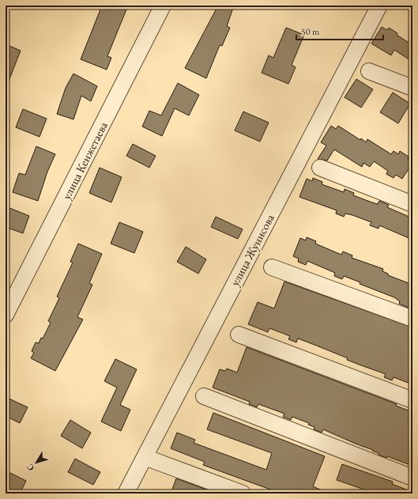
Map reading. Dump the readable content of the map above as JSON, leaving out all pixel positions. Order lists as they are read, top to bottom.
{
  "streets": {
    "street": ["улица Кенжетаева", "улица Жунисова"]
  },
  "scale_bar": "50 m",
  "north": "bottom left"
}
